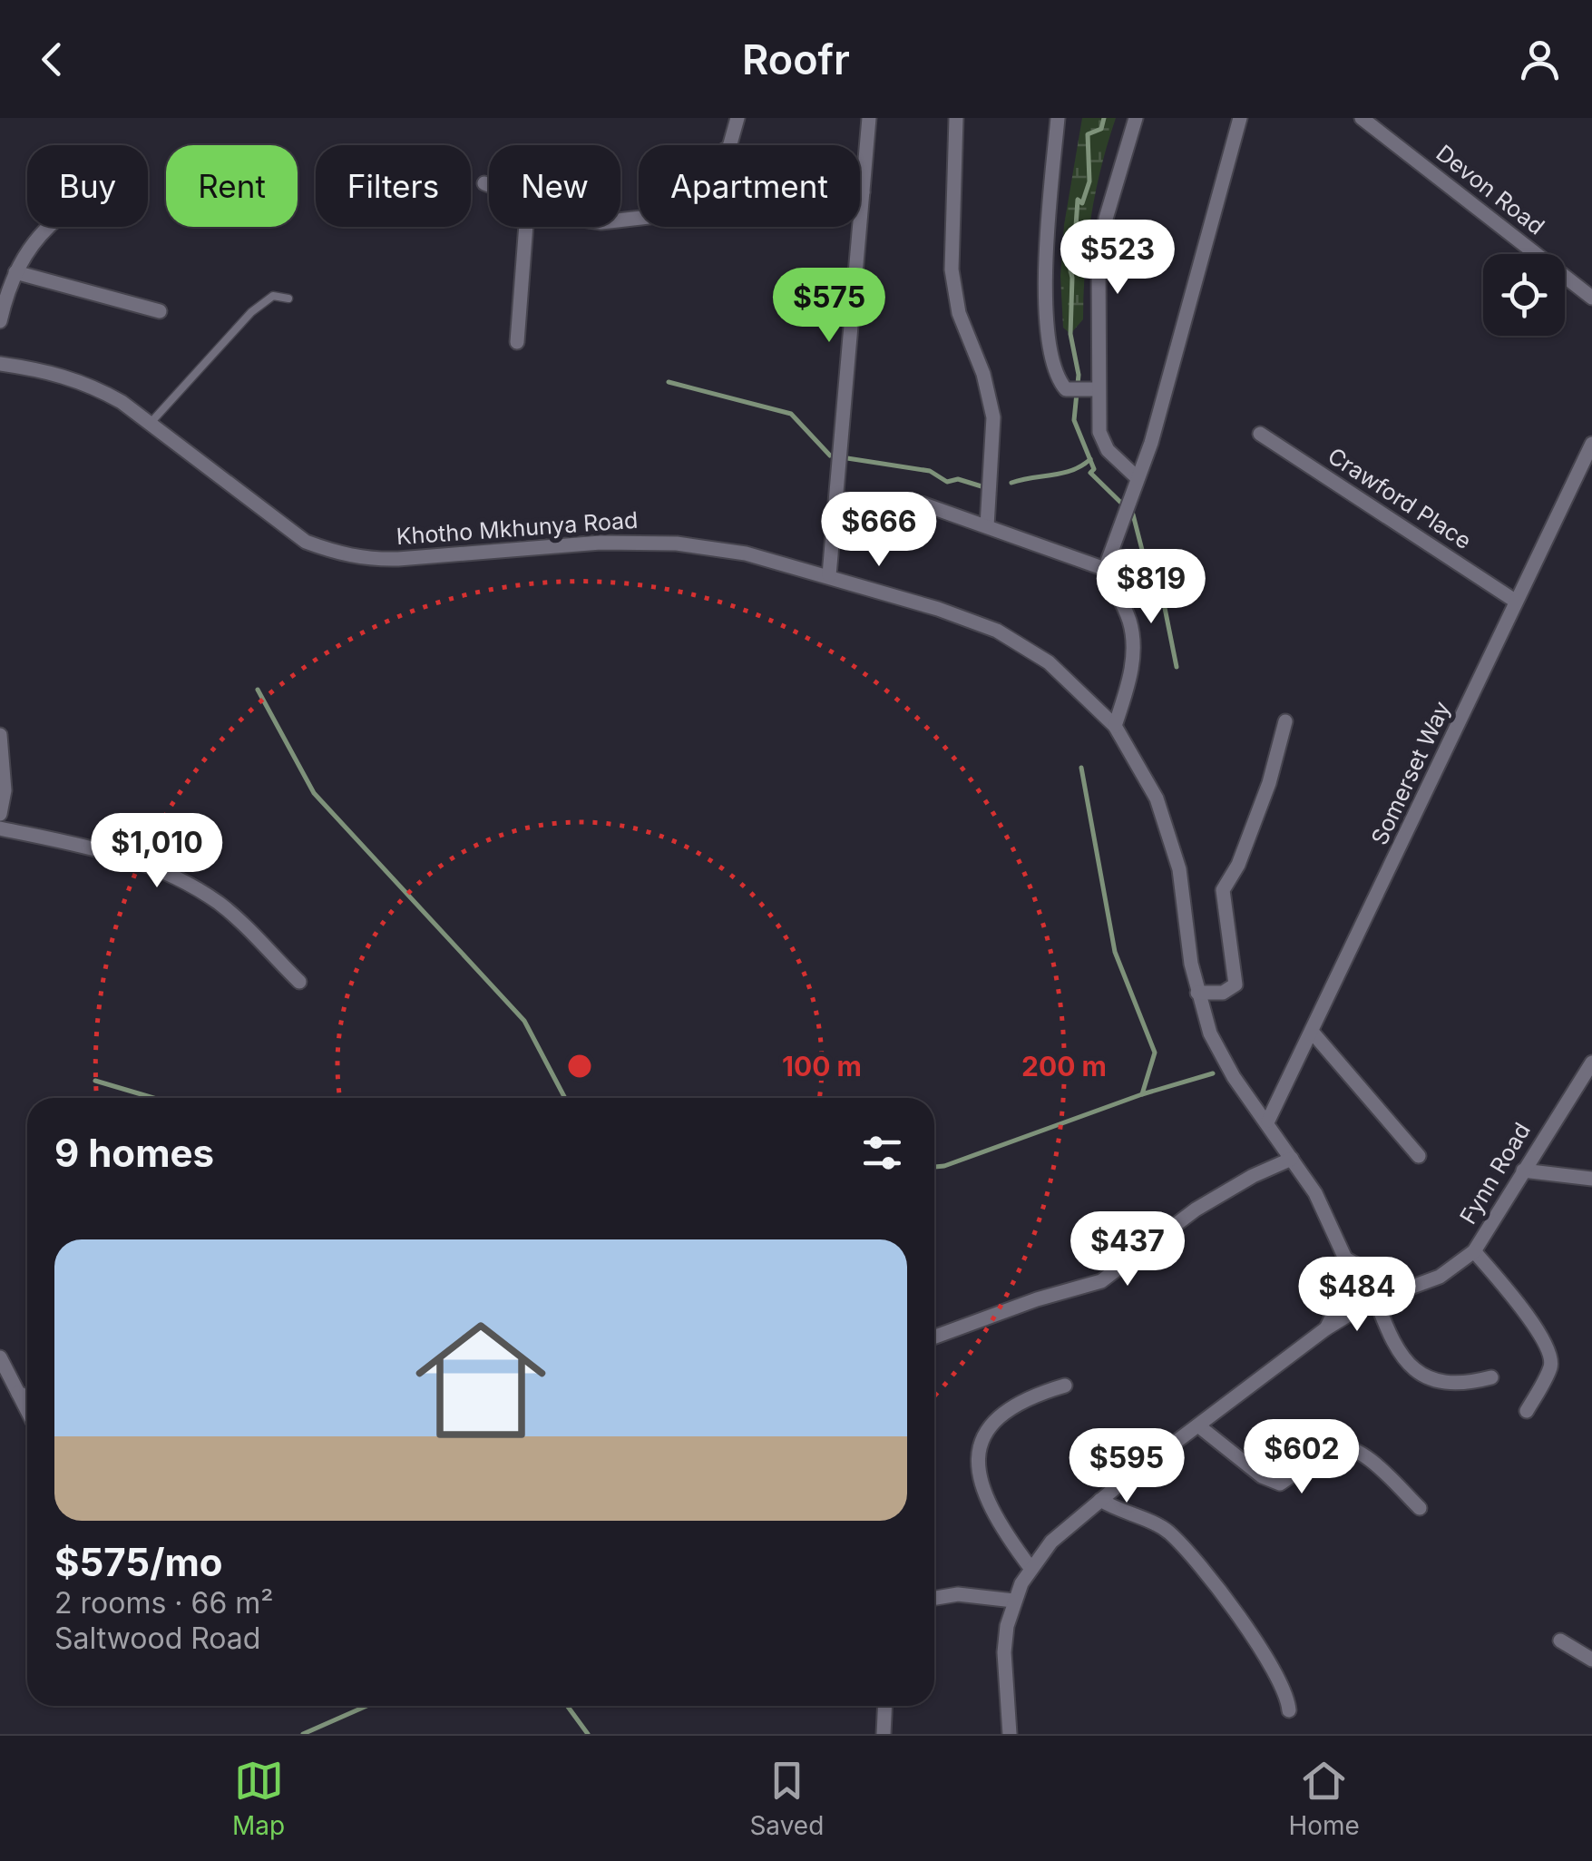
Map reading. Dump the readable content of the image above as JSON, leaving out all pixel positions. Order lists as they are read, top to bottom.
{
  "streets": {
    "street": [
      "Devon Road",
      "Crawford Place",
      "Khotho Mkhunya Road",
      "Somerset Way",
      "Fynn Road"
    ]
  },
  "crossings": [
    ["Crawford Place", "Somerset Way"],
    ["Khotho Mkhunya Road", "Somerset Way"],
    ["Khotho Mkhunya Road", "Fynn Road"]
  ],
  "page": {
    "header": "Roofr",
    "chip": [
      "Buy",
      "Rent",
      "Filters",
      "New",
      "Apartment"
    ],
    "price": [
      "$523",
      "$575",
      "$666",
      "$819",
      "$1,010",
      "$437",
      "$484",
      "$602",
      "$595"
    ],
    "heading": "9 homes",
    "list": [
      {
        "name": "$575/mo",
        "note": "2 rooms · 66 m² · Saltwood Road"
      }
    ],
    "tabs": ["Map", "Saved", "Home"]
  },
  "rings": ["100 m", "200 m"]
}
